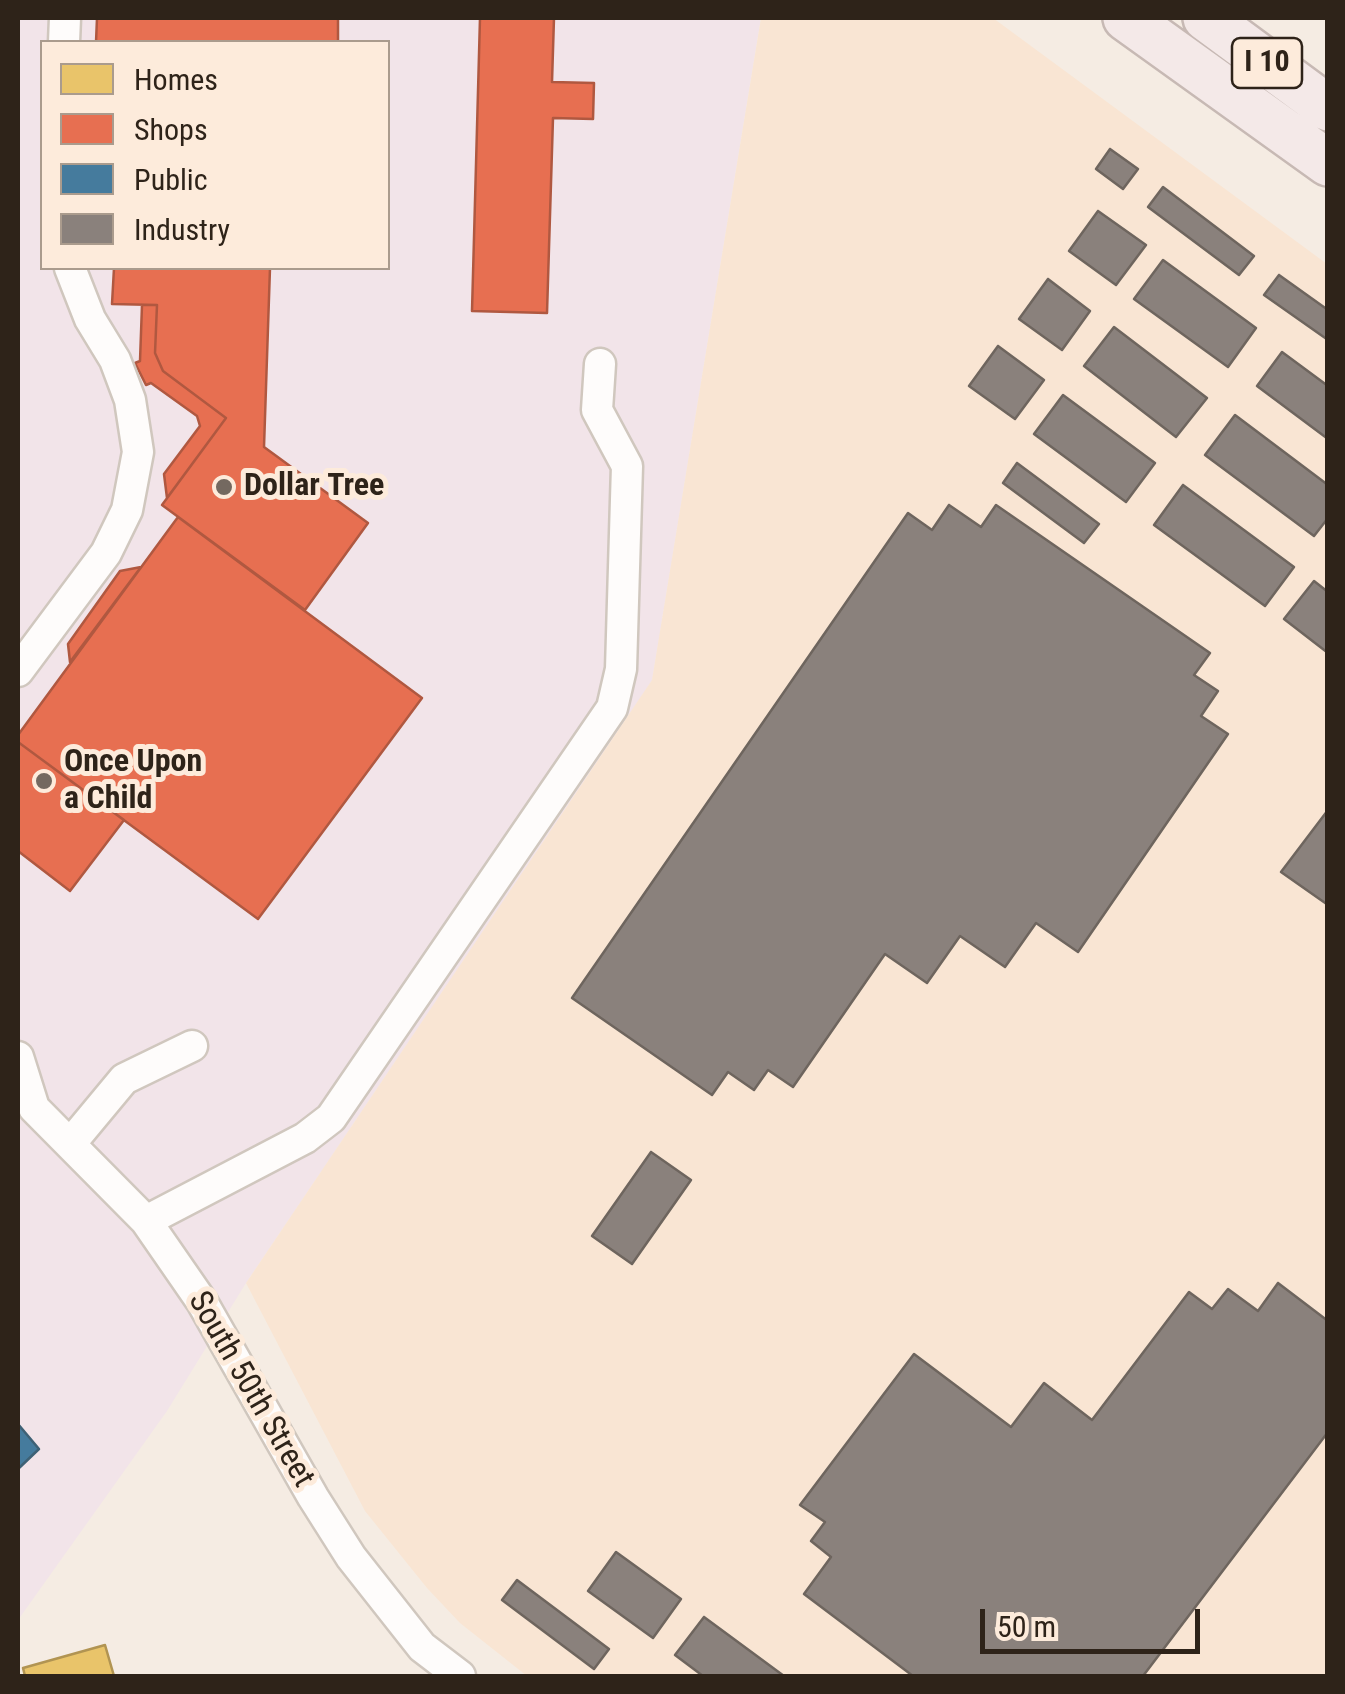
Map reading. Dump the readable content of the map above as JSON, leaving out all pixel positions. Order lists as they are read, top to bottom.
{
  "streets": {
    "highway": ["I 10"],
    "street": ["South 50th Street"]
  },
  "places": ["Dollar Tree", "Once Upon a Child"],
  "legend": [
    "Homes",
    "Shops",
    "Public",
    "Industry"
  ],
  "scale_bar": "50 m"
}
